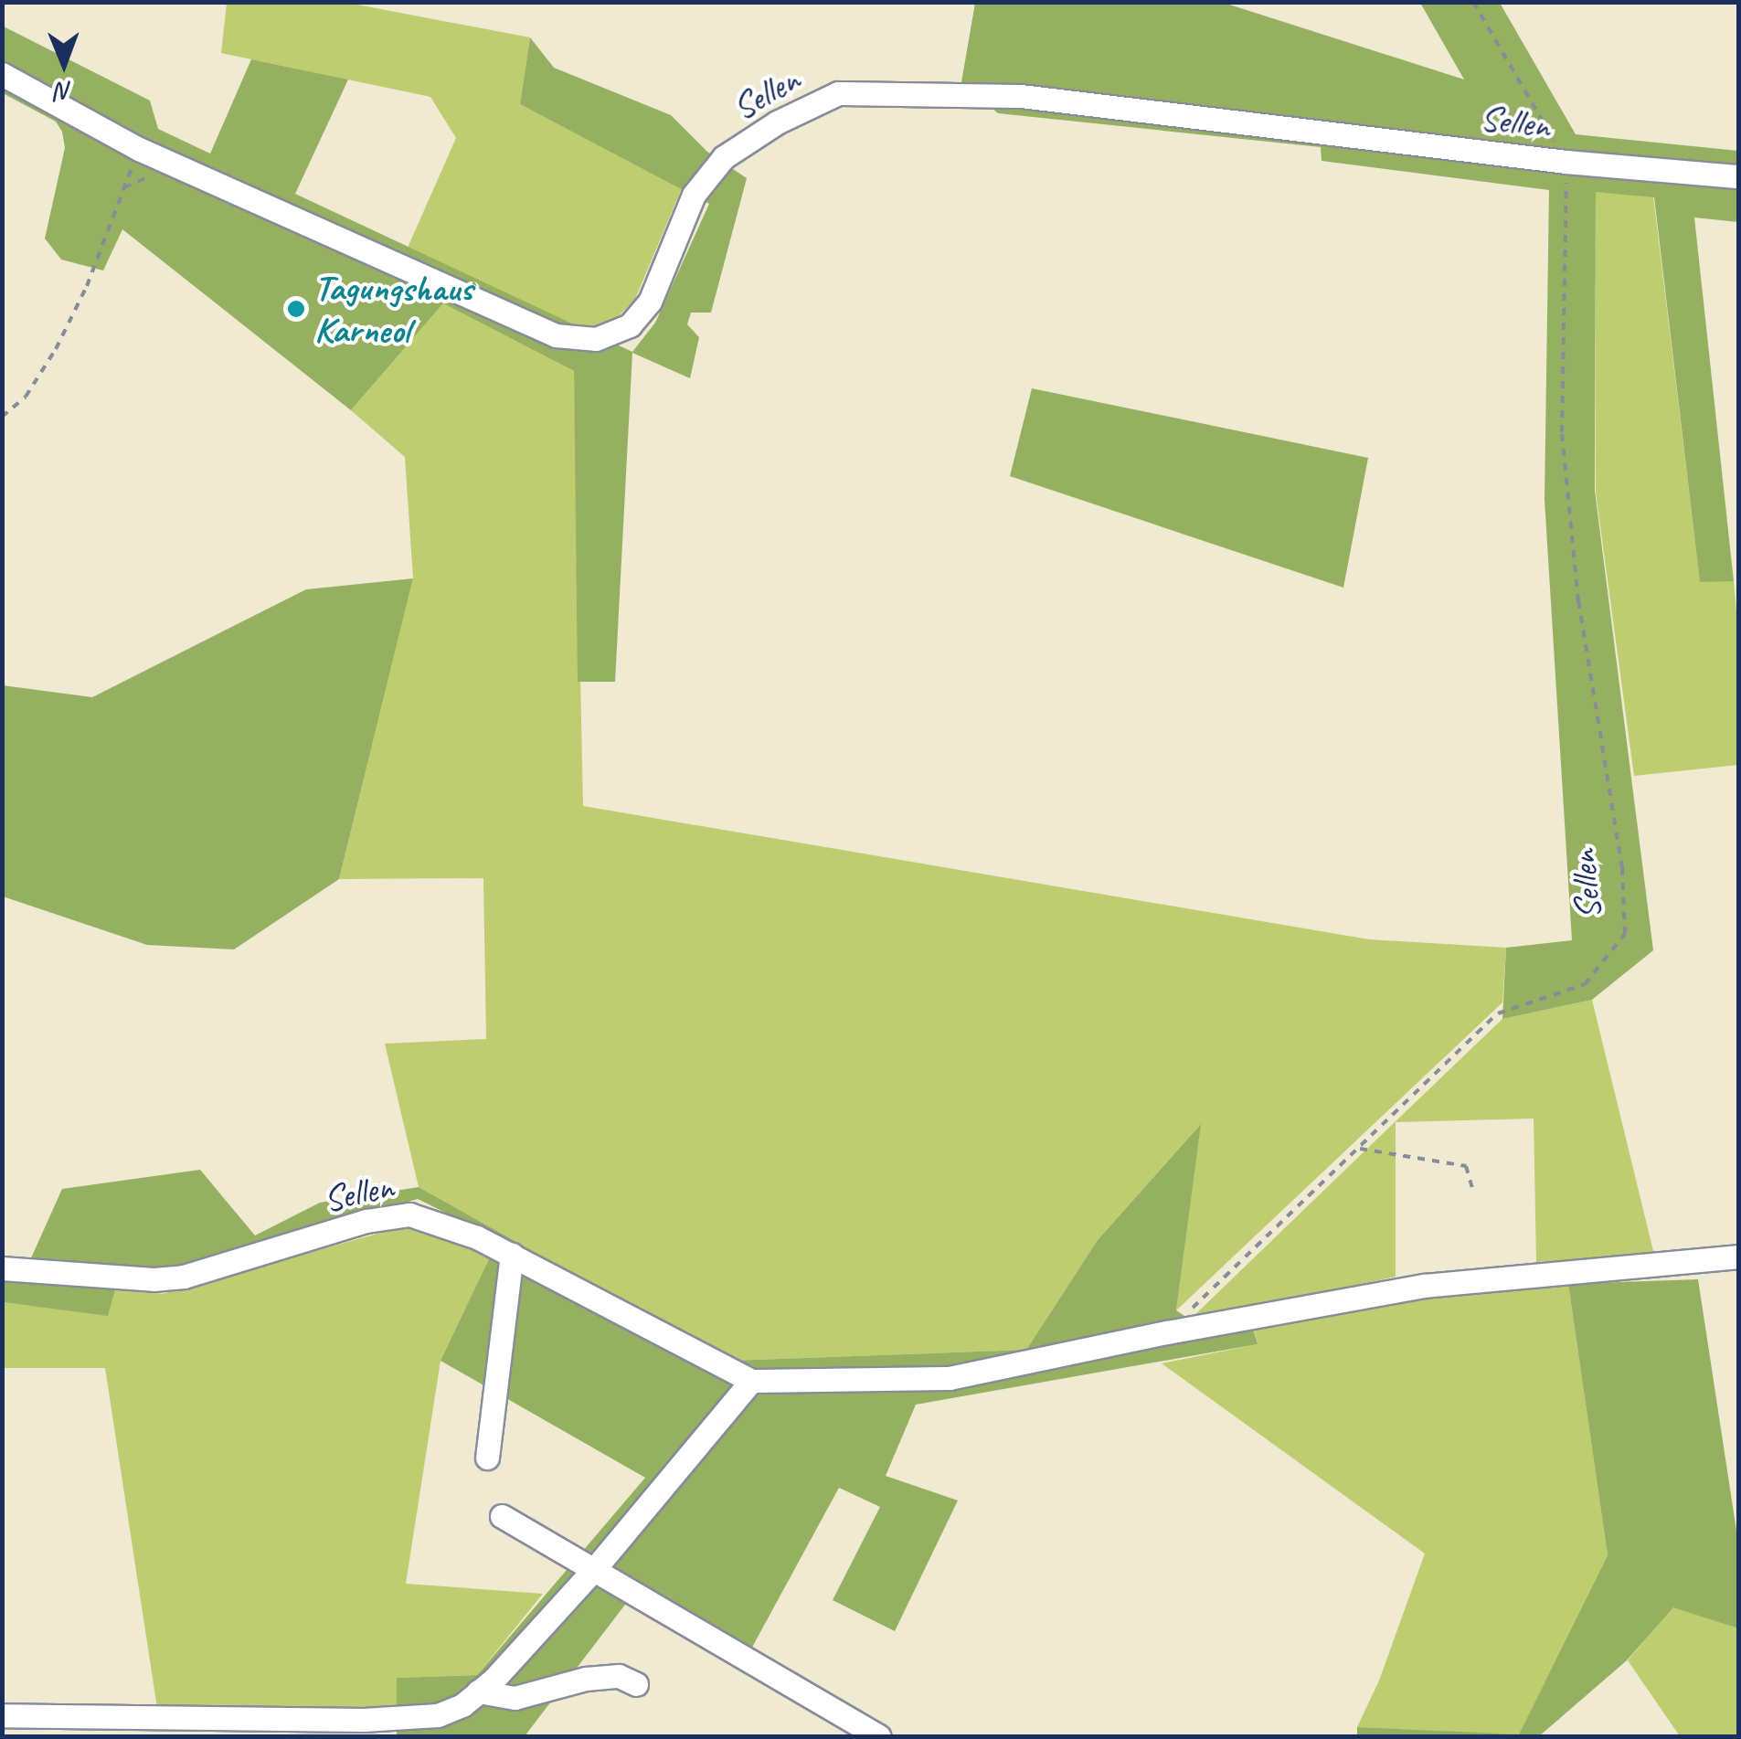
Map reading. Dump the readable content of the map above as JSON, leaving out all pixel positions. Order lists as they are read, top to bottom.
{
  "streets": {
    "street": ["Sellen"]
  },
  "places": ["Tagungshaus Karneol"],
  "north": "bottom"
}
